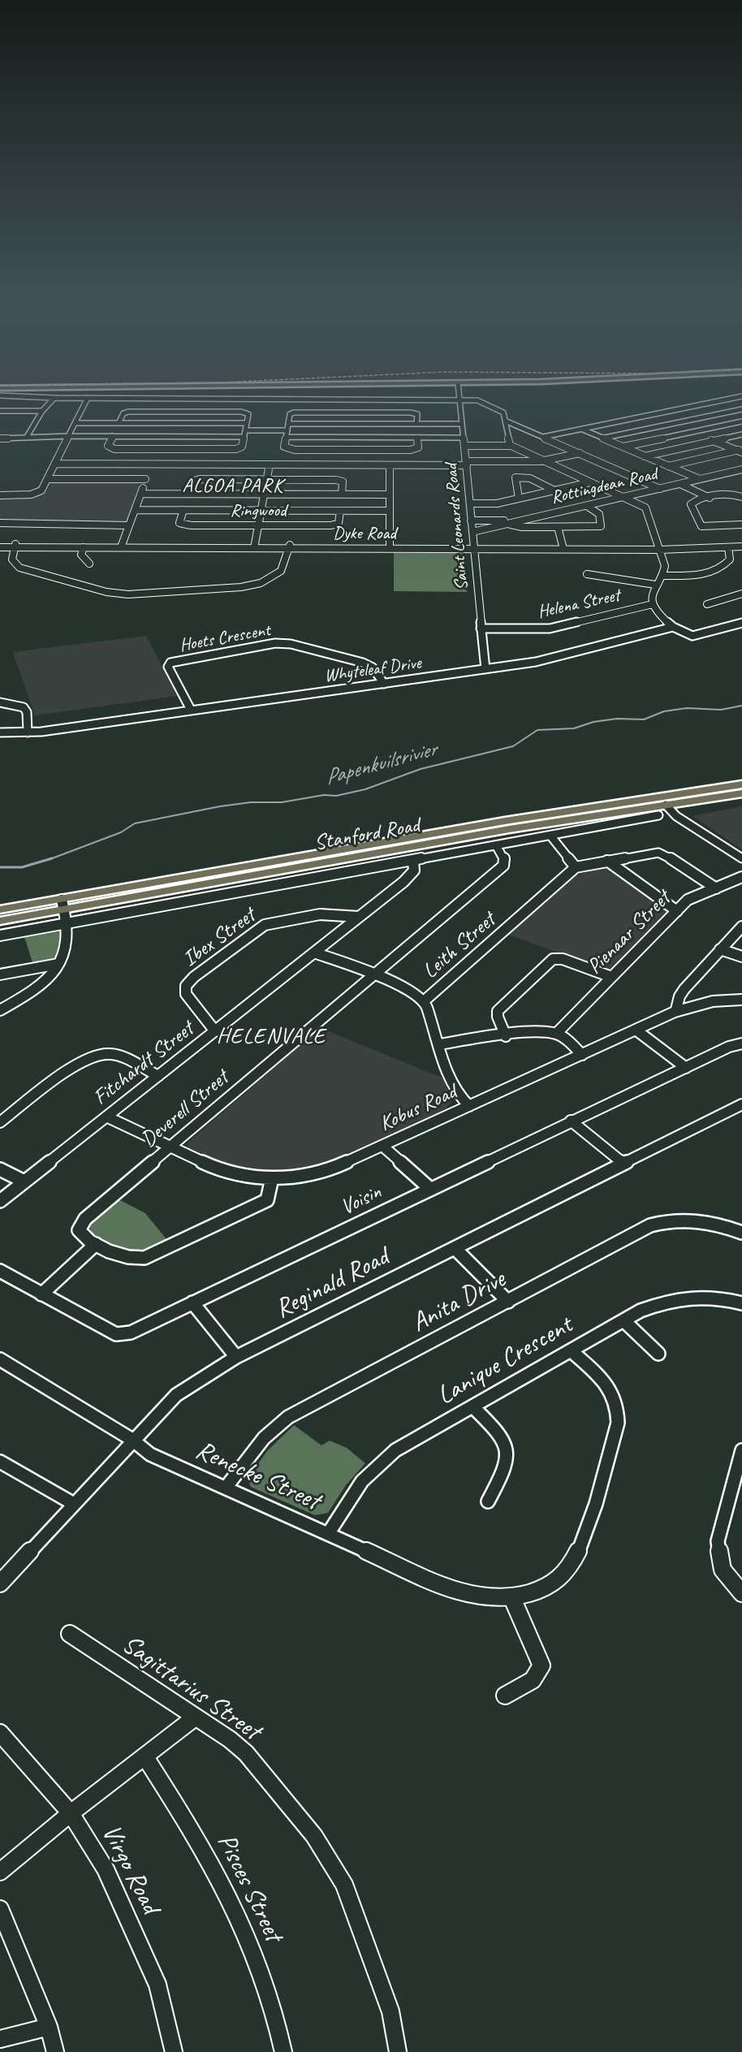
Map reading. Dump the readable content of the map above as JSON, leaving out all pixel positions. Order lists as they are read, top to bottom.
{
  "streets": {
    "main road": ["Stanford Road"],
    "street": [
      "Rottingdean Road",
      "Ringwood",
      "Saint Leonards Road",
      "Dyke Road",
      "Helena Street",
      "Hoets Crescent",
      "Whyteleaf Drive",
      "Pienaar Street",
      "Ibex Street",
      "Leith Street",
      "Fitchardt Street",
      "Kobus Road",
      "Deverell Street",
      "Voisin",
      "Reginald Road",
      "Anita Drive",
      "Lanique Crescent",
      "Renecke Street",
      "Sagittarius Street",
      "Virgo Road",
      "Pisces Street"
    ]
  },
  "crossings": [
    ["Rottingdean Road", "Saint Leonards Road"],
    ["Saint Leonards Road", "Dyke Road"],
    ["Saint Leonards Road", "Helena Street"],
    ["Saint Leonards Road", "Whyteleaf Drive"],
    ["Hoets Crescent", "Whyteleaf Drive"],
    ["Stanford Road", "Fitchardt Street"],
    ["Stanford Road", "Deverell Street"],
    ["Ibex Street", "Fitchardt Street"],
    ["Leith Street", "Kobus Road"],
    ["Fitchardt Street", "Kobus Road"],
    ["Kobus Road", "Deverell Street"],
    ["Reginald Road", "Renecke Street"],
    ["Anita Drive", "Renecke Street"],
    ["Lanique Crescent", "Renecke Street"]
  ],
  "districts": ["ALGOA PARK", "HELENVALE"],
  "water": ["Papenkuilsrivier"]
}
